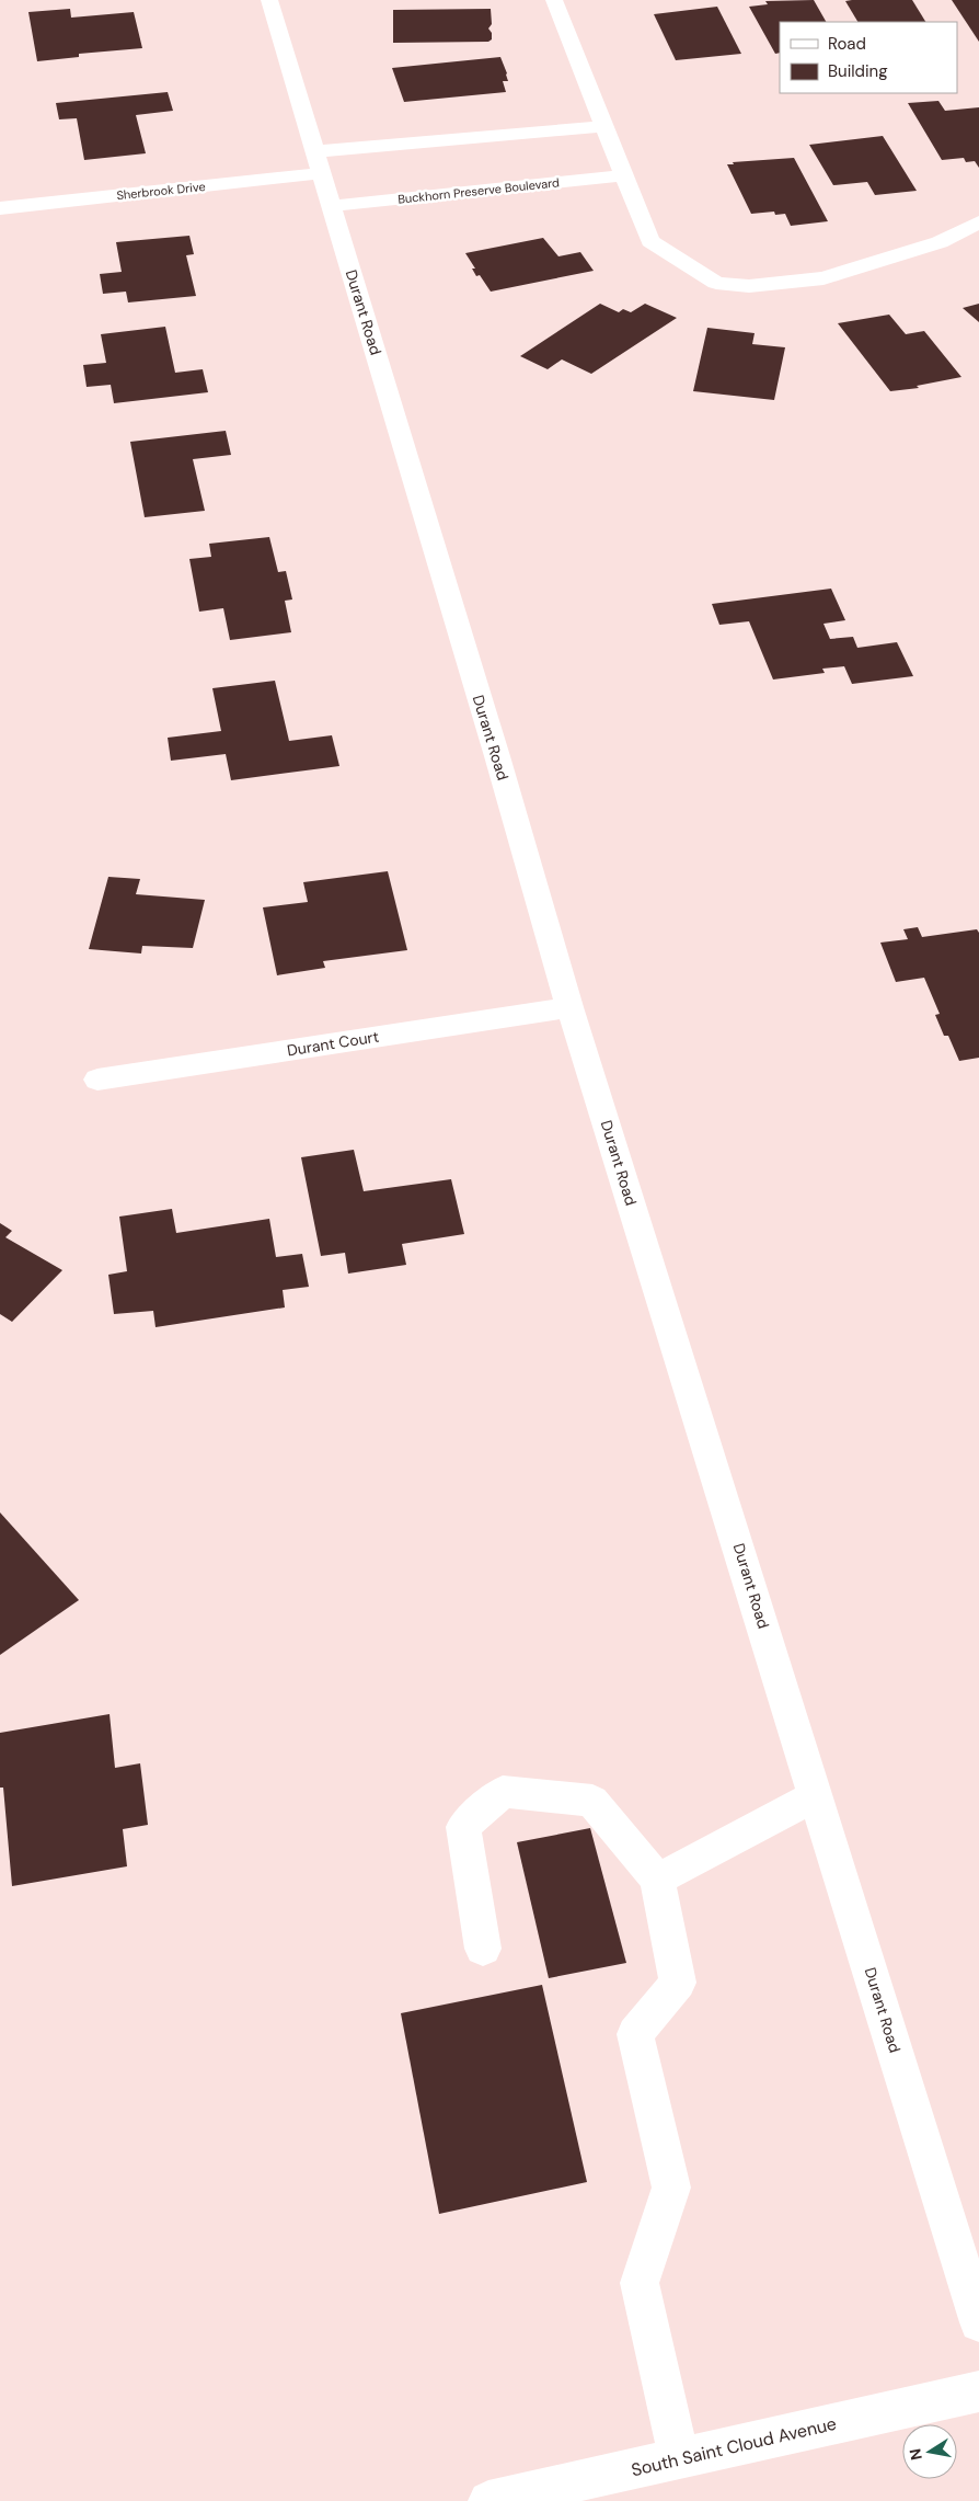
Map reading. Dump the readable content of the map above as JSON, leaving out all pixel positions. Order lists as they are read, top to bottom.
{
  "streets": {
    "street": [
      "Sherbrook Drive",
      "Buckhorn Preserve Boulevard",
      "Durant Road",
      "Durant Court",
      "South Saint Cloud Avenue"
    ]
  },
  "crossings": [
    ["Sherbrook Drive", "Durant Road"],
    ["Buckhorn Preserve Boulevard", "Durant Road"],
    ["Durant Road", "Durant Court"]
  ],
  "legend": ["Road", "Building"],
  "north": "left"
}
